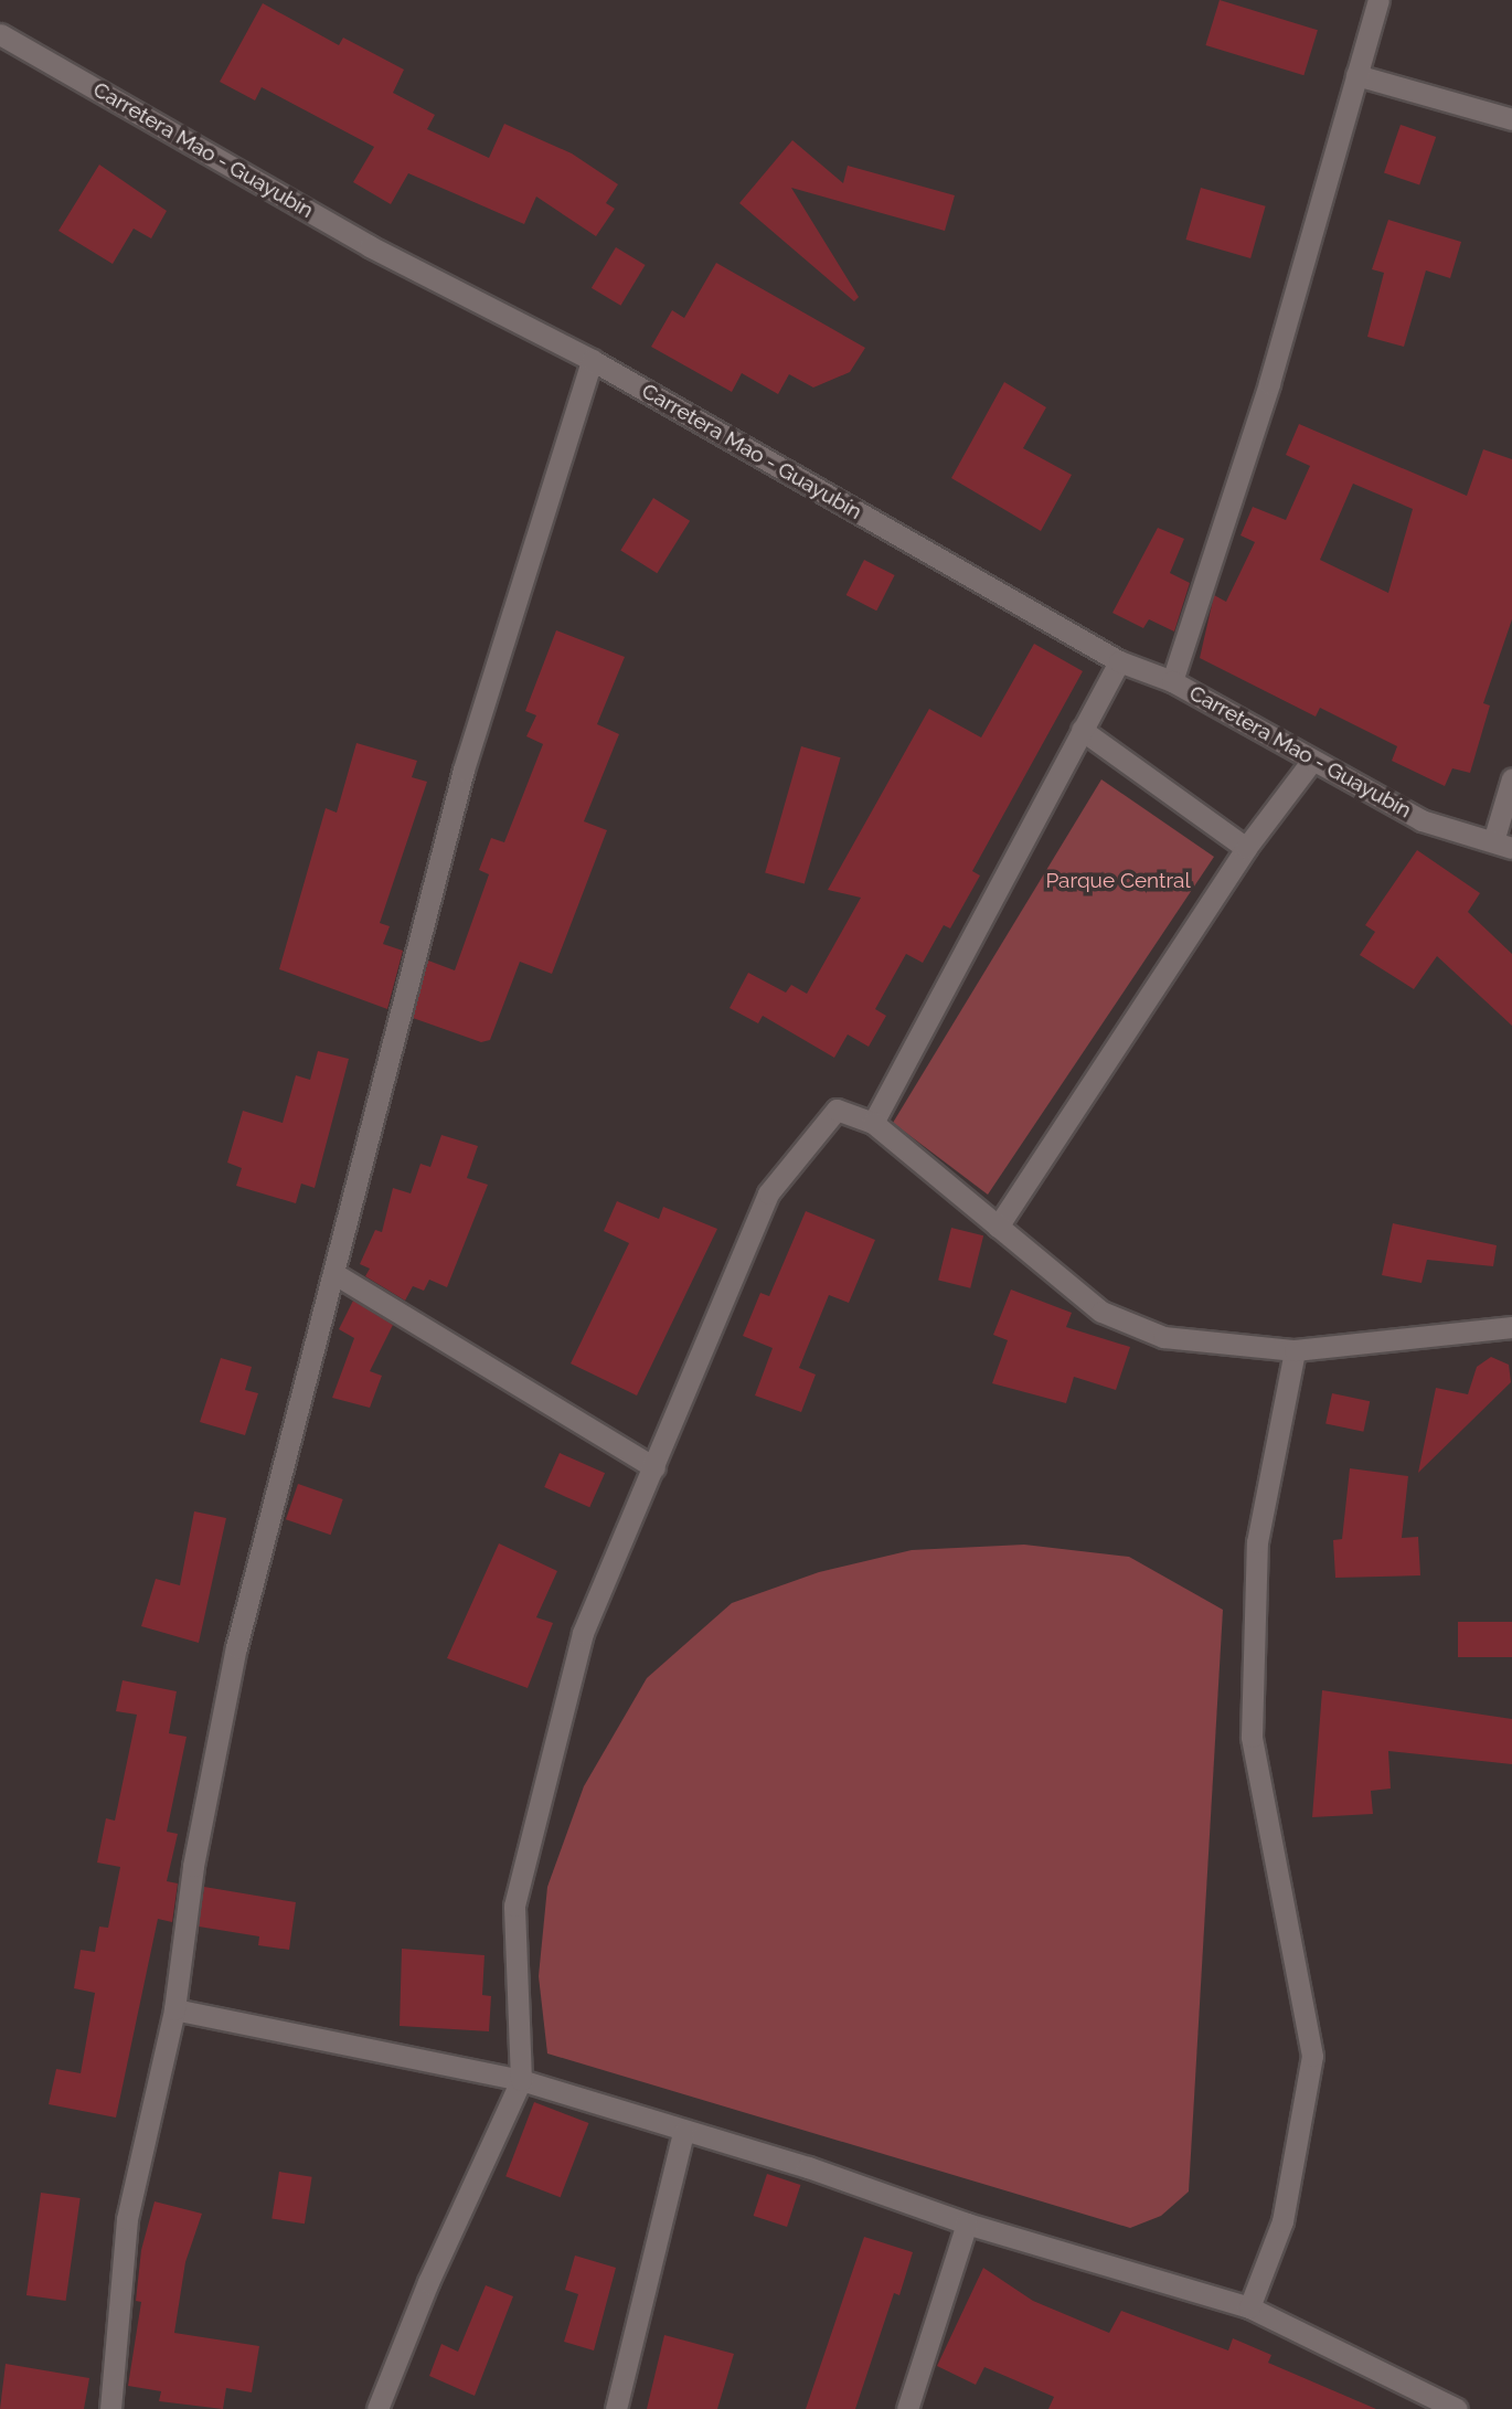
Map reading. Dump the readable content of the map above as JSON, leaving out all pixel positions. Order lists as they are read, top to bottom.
{
  "streets": {
    "street": ["Carretera Mao - Guayubín"]
  },
  "parks": ["Parque Central"]
}
